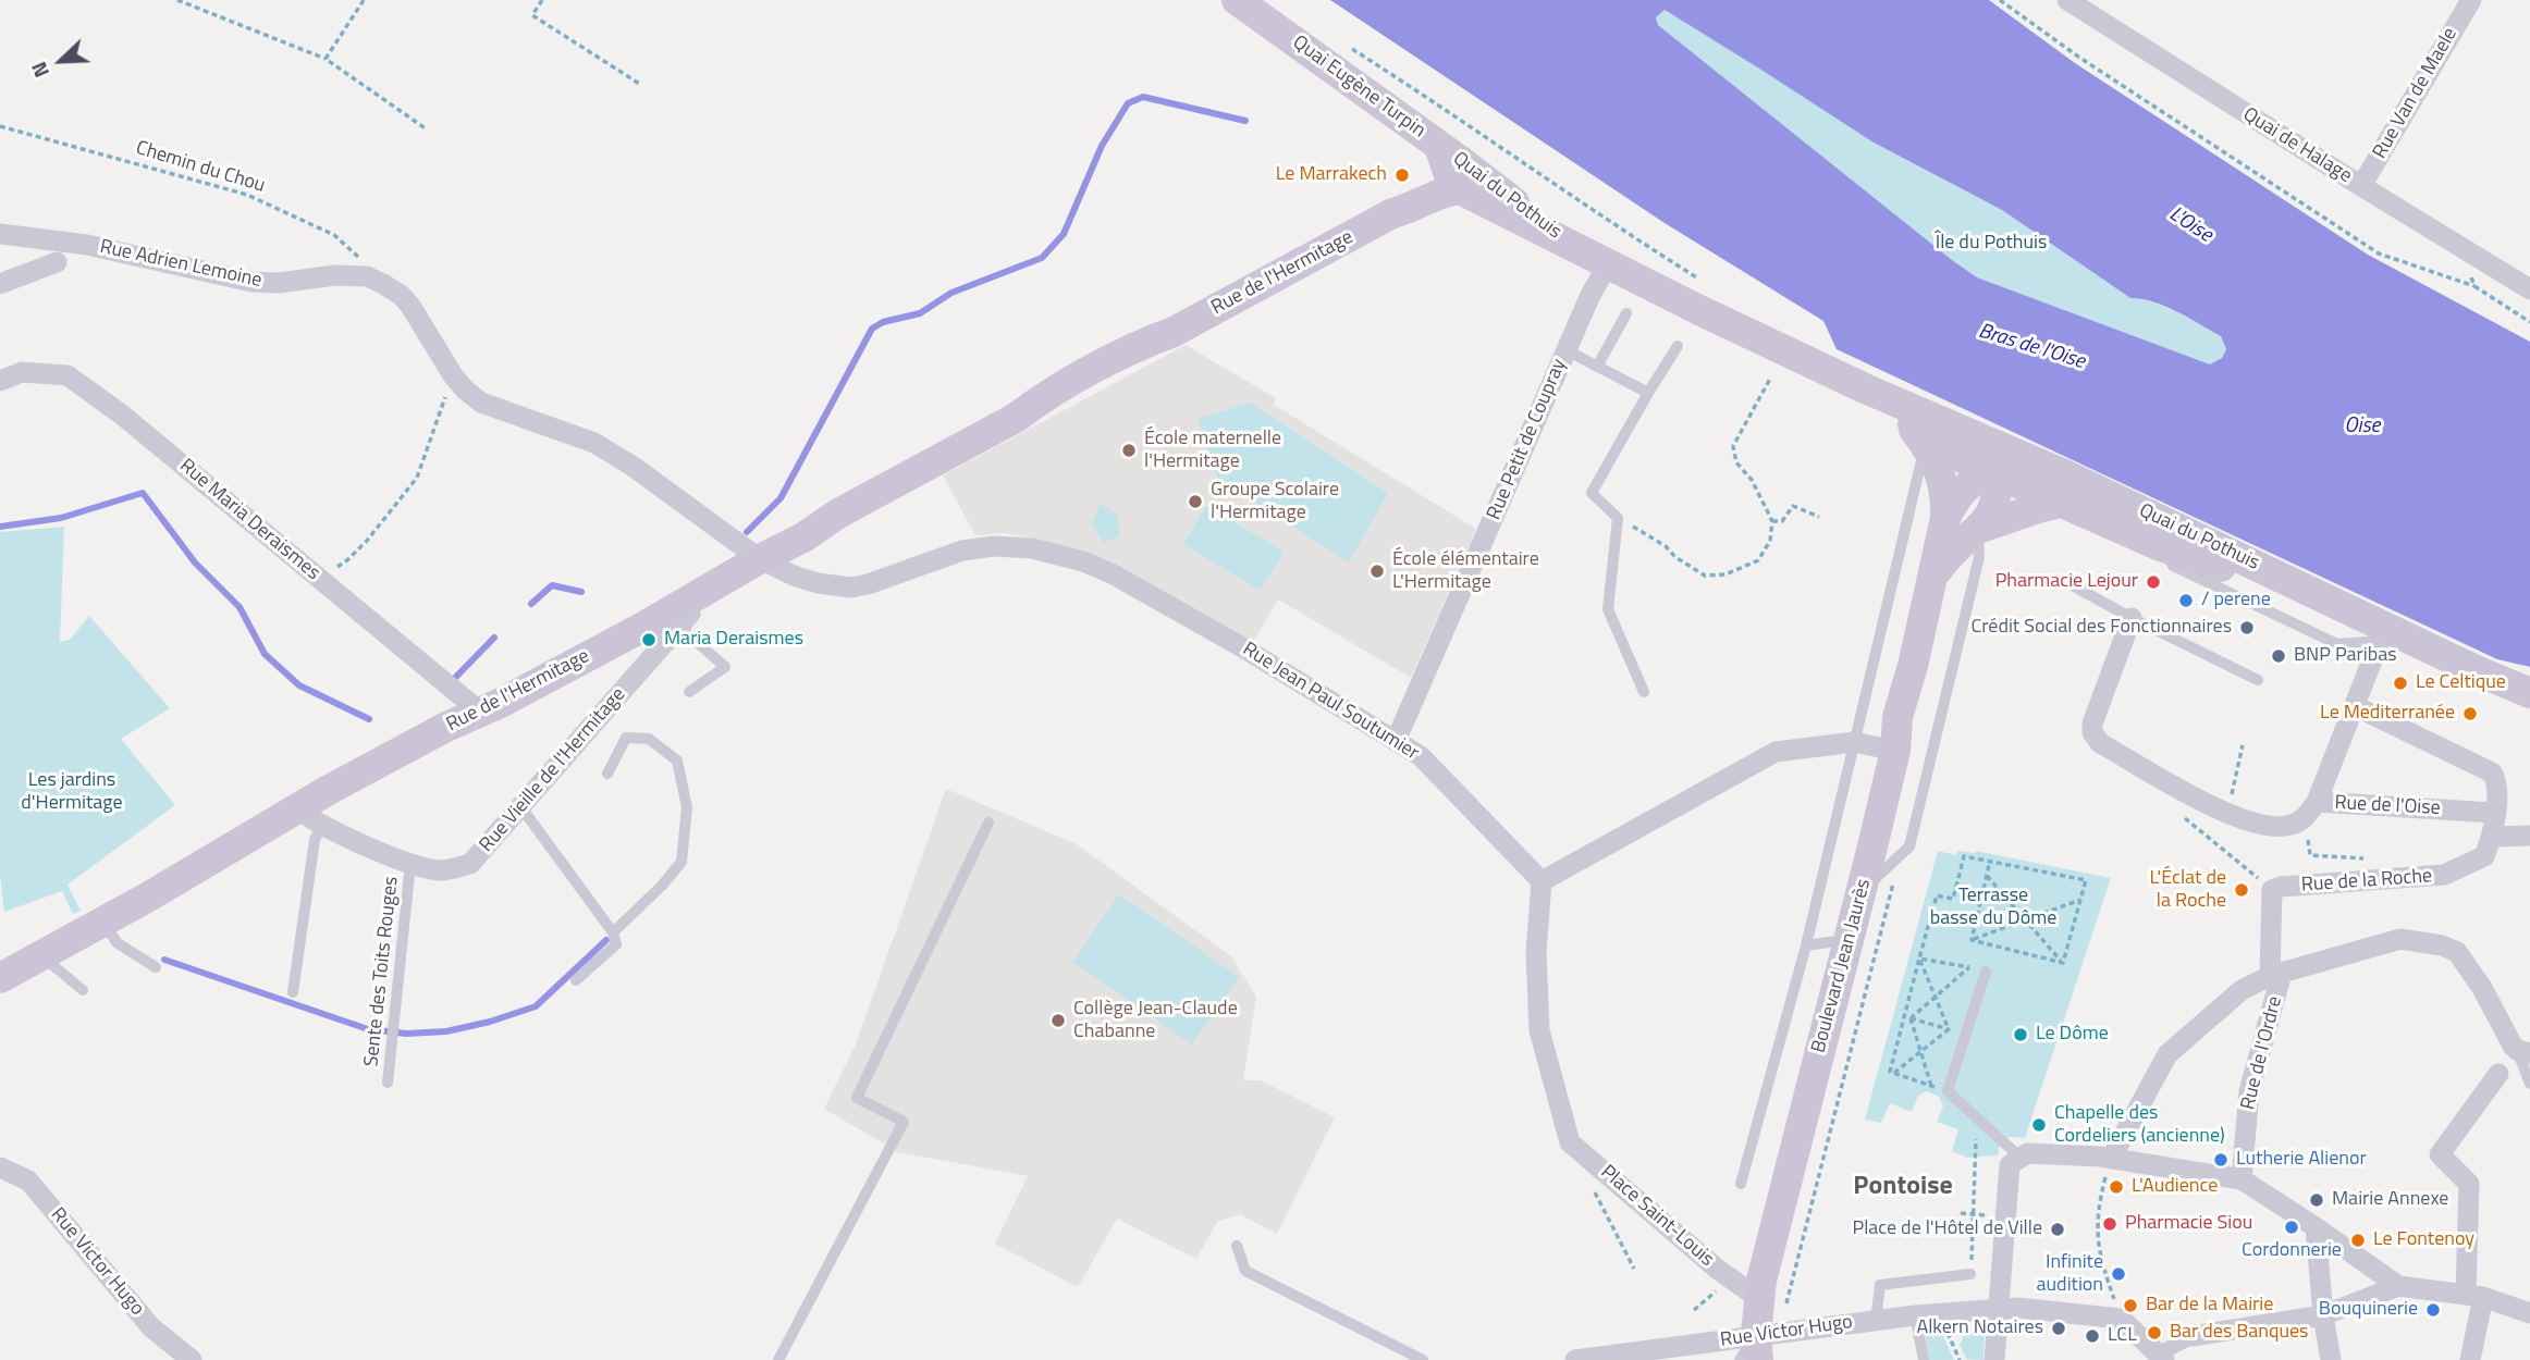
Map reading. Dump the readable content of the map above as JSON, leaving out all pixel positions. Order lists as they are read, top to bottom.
{
  "streets": {
    "main road": [
      "Quai Eugène Turpin",
      "Quai du Pothuis",
      "Rue de l'Hermitage",
      "Boulevard Jean Jaurès"
    ],
    "street": [
      "Rue Van de Maele",
      "Quai de Halage",
      "Rue Adrien Lemoine",
      "Rue Petit de Coupray",
      "Rue Maria Deraismes",
      "Rue Jean Paul Soutumier",
      "Rue Vieille de l'Hermitage",
      "Rue de l'Oise",
      "Rue de la Roche",
      "Rue de l'Ordre",
      "Place Saint-Louis",
      "Rue Victor Hugo"
    ],
    "lane": ["Sente des Toits Rouges"],
    "path": ["Chemin du Chou"]
  },
  "crossings": [
    ["Quai Eugène Turpin", "Quai du Pothuis"],
    ["Quai Eugène Turpin", "Rue de l'Hermitage"],
    ["Rue Van de Maele", "Quai de Halage"],
    ["Chemin du Chou", "Rue Adrien Lemoine"],
    ["Quai du Pothuis", "Rue de l'Hermitage"],
    ["Quai du Pothuis", "Rue Petit de Coupray"],
    ["Quai du Pothuis", "Rue de l'Oise"],
    ["Quai du Pothuis", "Boulevard Jean Jaurès"],
    ["Rue Adrien Lemoine", "Rue de l'Hermitage"],
    ["Rue Adrien Lemoine", "Rue Jean Paul Soutumier"],
    ["Rue de l'Hermitage", "Rue Maria Deraismes"],
    ["Rue de l'Hermitage", "Rue Jean Paul Soutumier"],
    ["Rue de l'Hermitage", "Rue Vieille de l'Hermitage"],
    ["Rue Petit de Coupray", "Rue Jean Paul Soutumier"],
    ["Rue Jean Paul Soutumier", "Place Saint-Louis"],
    ["Rue Vieille de l'Hermitage", "Sente des Toits Rouges"],
    ["Rue de la Roche", "Rue de l'Ordre"],
    ["Boulevard Jean Jaurès", "Place Saint-Louis"],
    ["Boulevard Jean Jaurès", "Rue Victor Hugo"]
  ],
  "districts": ["Pontoise"],
  "water": ["L'Oise", "Bras de l'Oise", "Oise"],
  "parks": ["Île du Pothuis", "Les jardins d'Hermitage", "Terrasse basse du Dôme"],
  "places": [
    "Le Marrakech",
    "École maternelle l'Hermitage",
    "Groupe Scolaire l'Hermitage",
    "École élémentaire L'Hermitage",
    "Pharmacie Lejour",
    "/ perene",
    "Crédit Social des Fonctionnaires",
    "Maria Deraismes",
    "BNP Paribas",
    "Le Celtique",
    "Le Mediterranée",
    "L'Éclat de la Roche",
    "Collège Jean-Claude Chabanne",
    "Le Dôme",
    "Chapelle des Cordeliers (ancienne)",
    "Lutherie Alienor",
    "L'Audience",
    "Mairie Annexe",
    "Pharmacie Siou",
    "Cordonnerie",
    "Place de l'Hôtel de Ville",
    "Le Fontenoy",
    "Infinite audition",
    "Bar de la Mairie",
    "Bouquinerie",
    "Alkern Notaires",
    "Bar des Banques",
    "LCL"
  ],
  "north": "bottom left"
}
